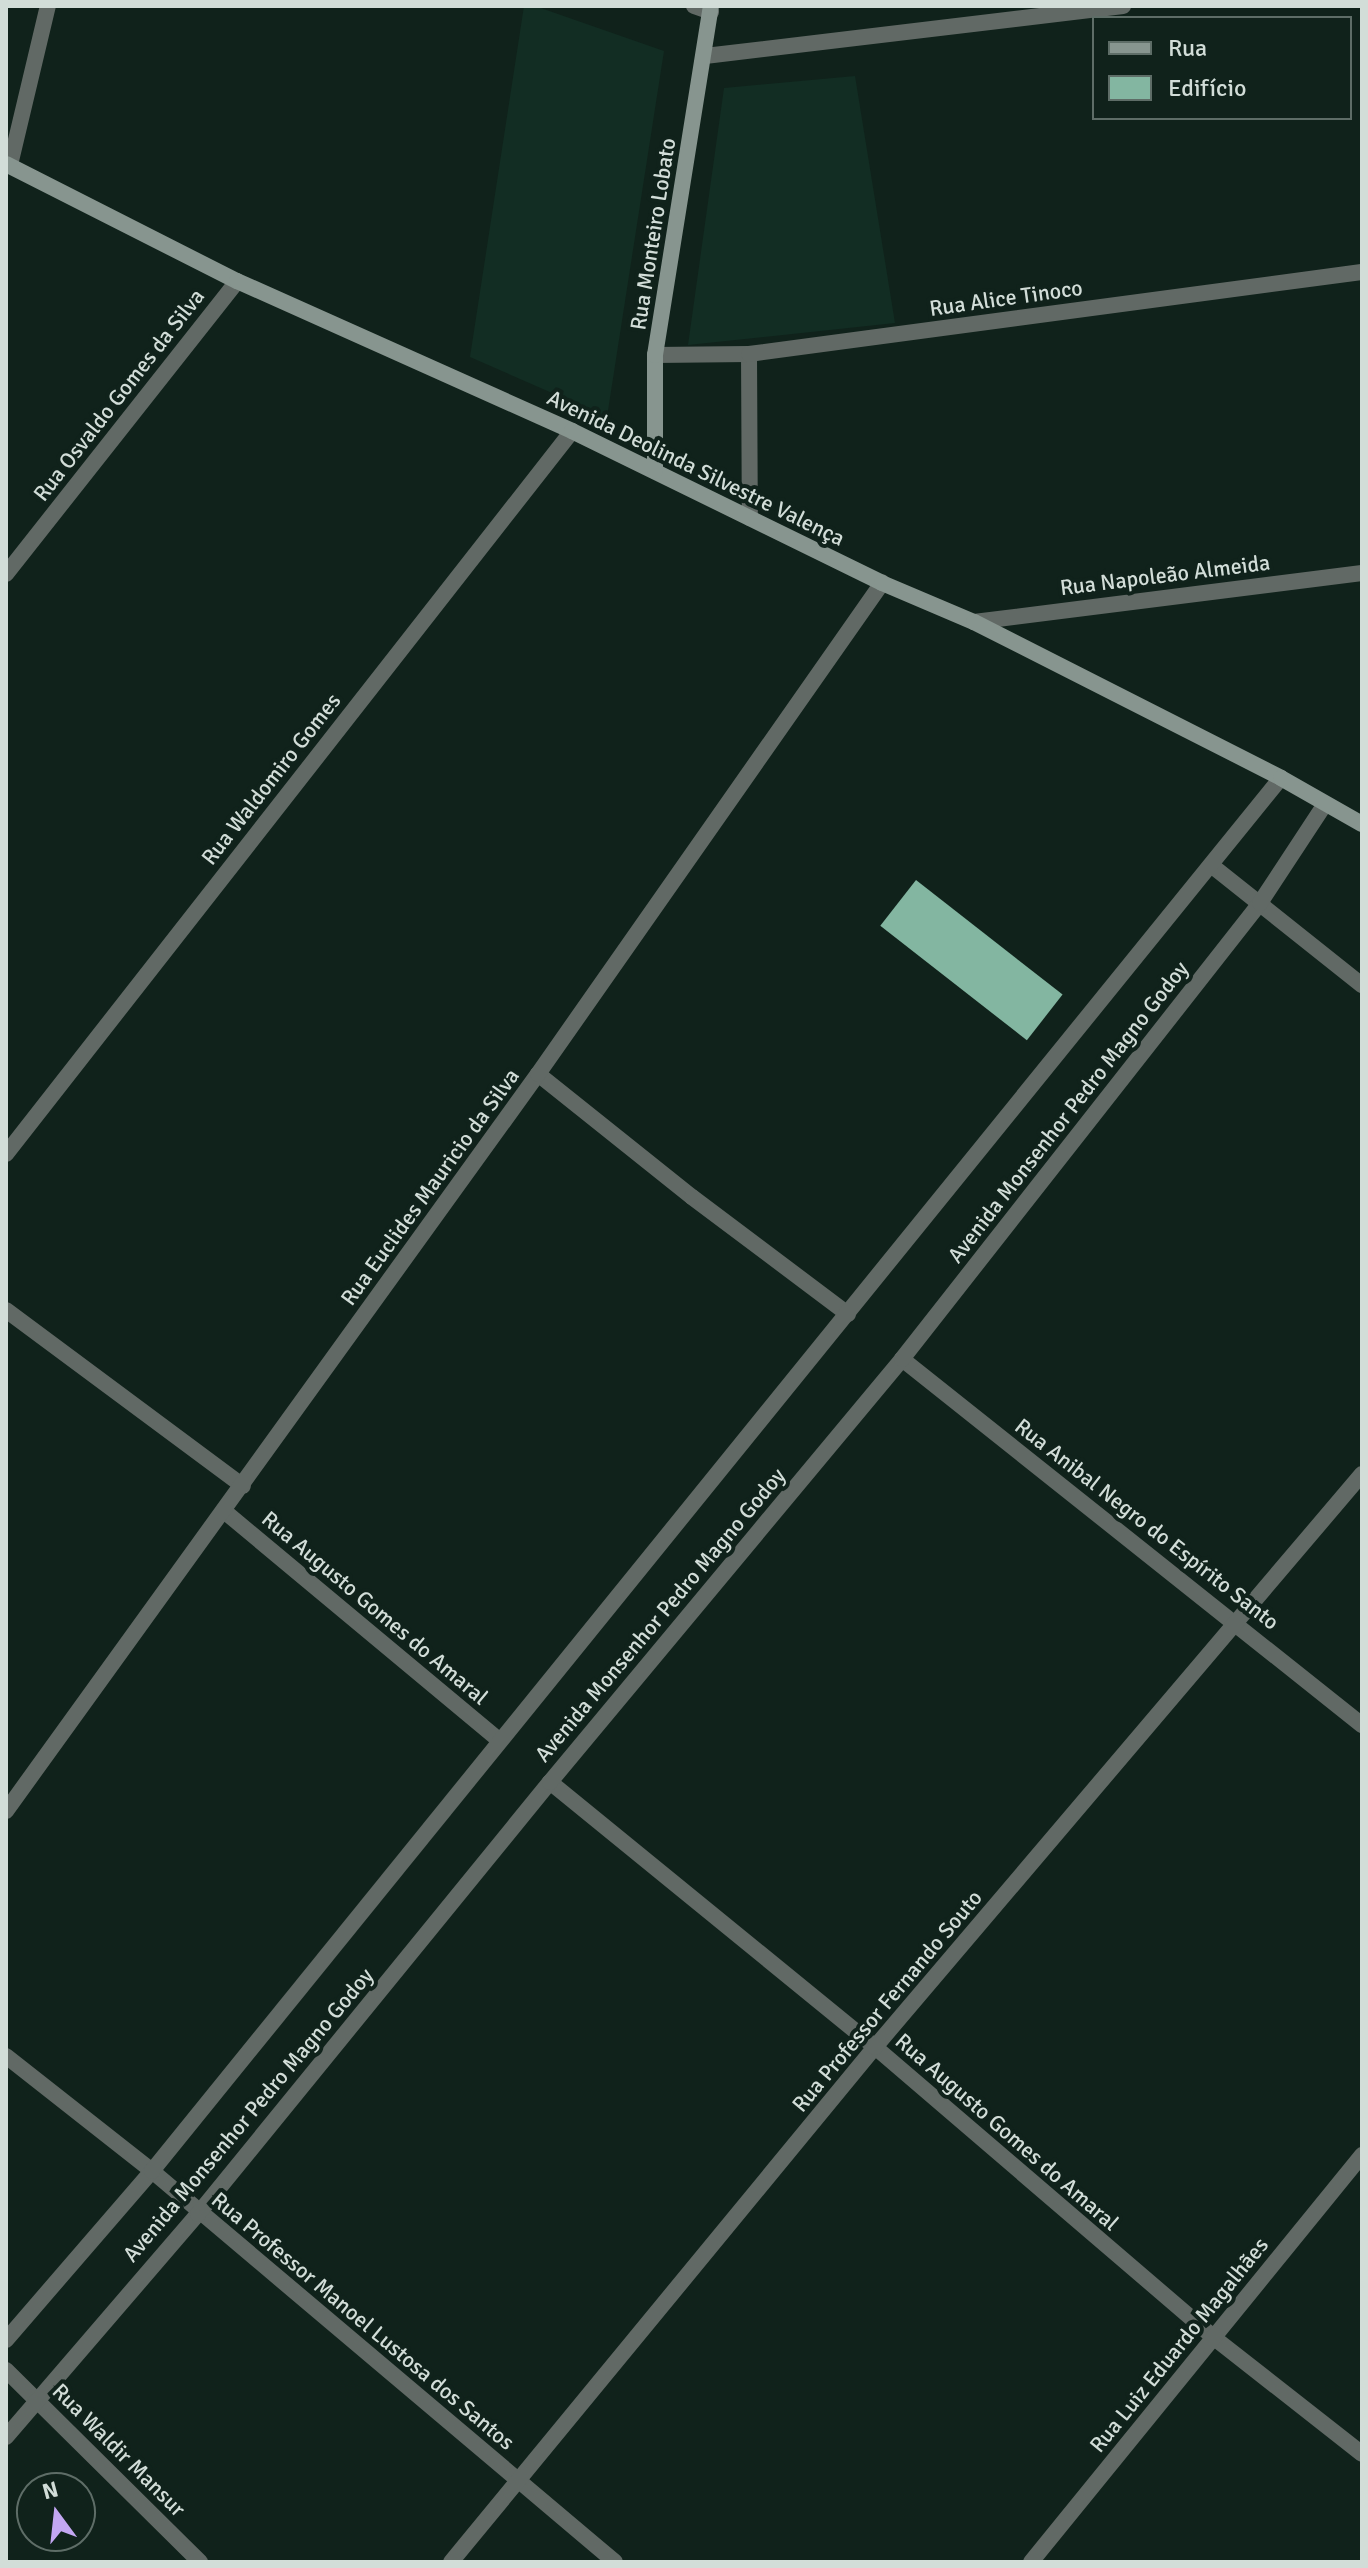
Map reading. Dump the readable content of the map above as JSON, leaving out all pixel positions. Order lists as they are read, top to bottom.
{
  "streets": {
    "street": [
      "Rua Monteiro Lobato",
      "Rua Alice Tinoco",
      "Rua Osvaldo Gomes da Silva",
      "Avenida Deolinda Silvestre Valença",
      "Rua Napoleão Almeida",
      "Rua Waldomiro Gomes",
      "Avenida Monsenhor Pedro Magno Godoy",
      "Rua Euclides Mauricio da Silva",
      "Rua Anibal Negro do Espírito Santo",
      "Rua Augusto Gomes do Amaral",
      "Rua Professor Fernando Souto",
      "Rua Professor Manoel Lustosa dos Santos",
      "Rua Luiz Eduardo Magalhães",
      "Rua Waldir Mansur"
    ]
  },
  "crossings": [
    ["Rua Monteiro Lobato", "Rua Alice Tinoco"],
    ["Rua Monteiro Lobato", "Avenida Deolinda Silvestre Valença"],
    ["Rua Osvaldo Gomes da Silva", "Avenida Deolinda Silvestre Valença"],
    ["Avenida Deolinda Silvestre Valença", "Rua Napoleão Almeida"],
    ["Avenida Deolinda Silvestre Valença", "Rua Waldomiro Gomes"],
    ["Avenida Deolinda Silvestre Valença", "Avenida Monsenhor Pedro Magno Godoy"],
    ["Avenida Deolinda Silvestre Valença", "Rua Euclides Mauricio da Silva"],
    ["Avenida Monsenhor Pedro Magno Godoy", "Rua Anibal Negro do Espírito Santo"],
    ["Avenida Monsenhor Pedro Magno Godoy", "Rua Augusto Gomes do Amaral"],
    ["Avenida Monsenhor Pedro Magno Godoy", "Rua Professor Manoel Lustosa dos Santos"],
    ["Avenida Monsenhor Pedro Magno Godoy", "Rua Waldir Mansur"],
    ["Rua Euclides Mauricio da Silva", "Rua Augusto Gomes do Amaral"],
    ["Rua Anibal Negro do Espírito Santo", "Rua Professor Fernando Souto"],
    ["Rua Augusto Gomes do Amaral", "Rua Professor Fernando Souto"],
    ["Rua Augusto Gomes do Amaral", "Rua Luiz Eduardo Magalhães"],
    ["Rua Professor Fernando Souto", "Rua Professor Manoel Lustosa dos Santos"]
  ],
  "legend": ["Rua", "Edifício"],
  "north": "top"
}
